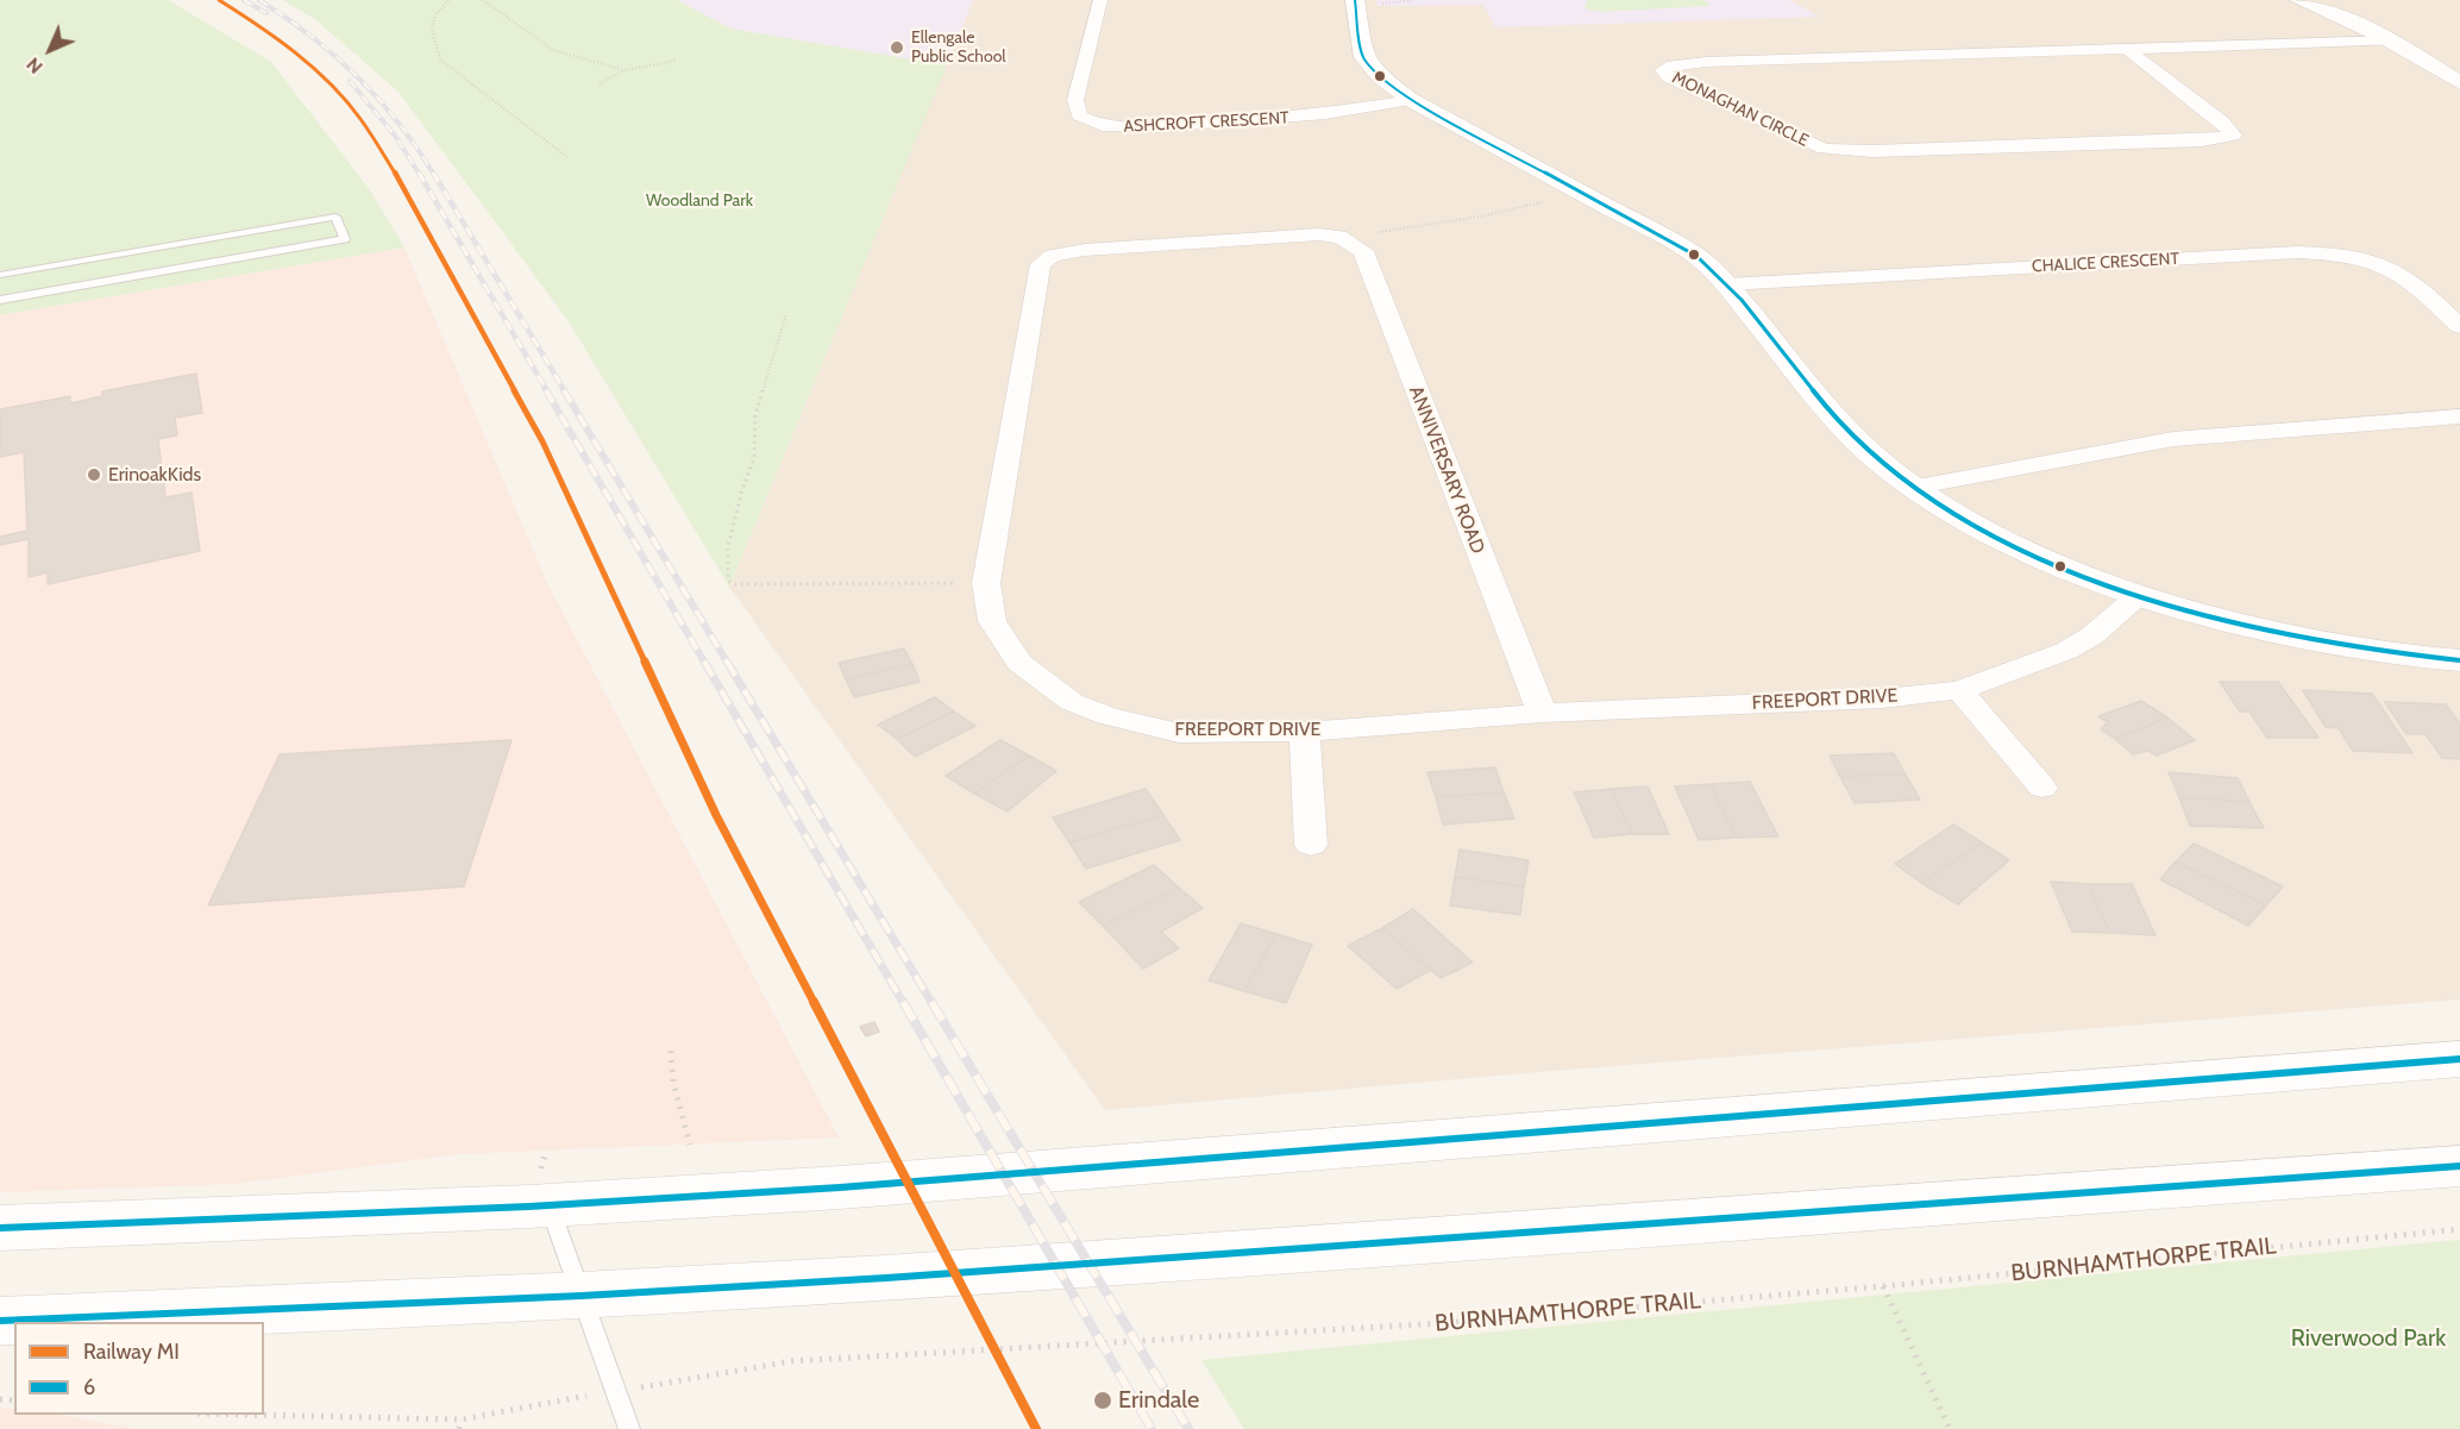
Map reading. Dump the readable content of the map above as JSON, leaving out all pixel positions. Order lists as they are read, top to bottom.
{
  "streets": {
    "street": [
      "MONAGHAN CIRCLE",
      "ASHCROFT CRESCENT",
      "CHALICE CRESCENT",
      "ANNIVERSARY ROAD",
      "FREEPORT DRIVE"
    ],
    "path": ["BURNHAMTHORPE TRAIL"]
  },
  "crossings": [
    ["ANNIVERSARY ROAD", "FREEPORT DRIVE"]
  ],
  "parks": ["Woodland Park", "Riverwood Park"],
  "places": ["Ellengale Public School", "ErinoakKids", "Erindale"],
  "lines": ["rail line MI", "transit line 6"],
  "legend": ["Railway MI", "6"],
  "north": "bottom left"
}
